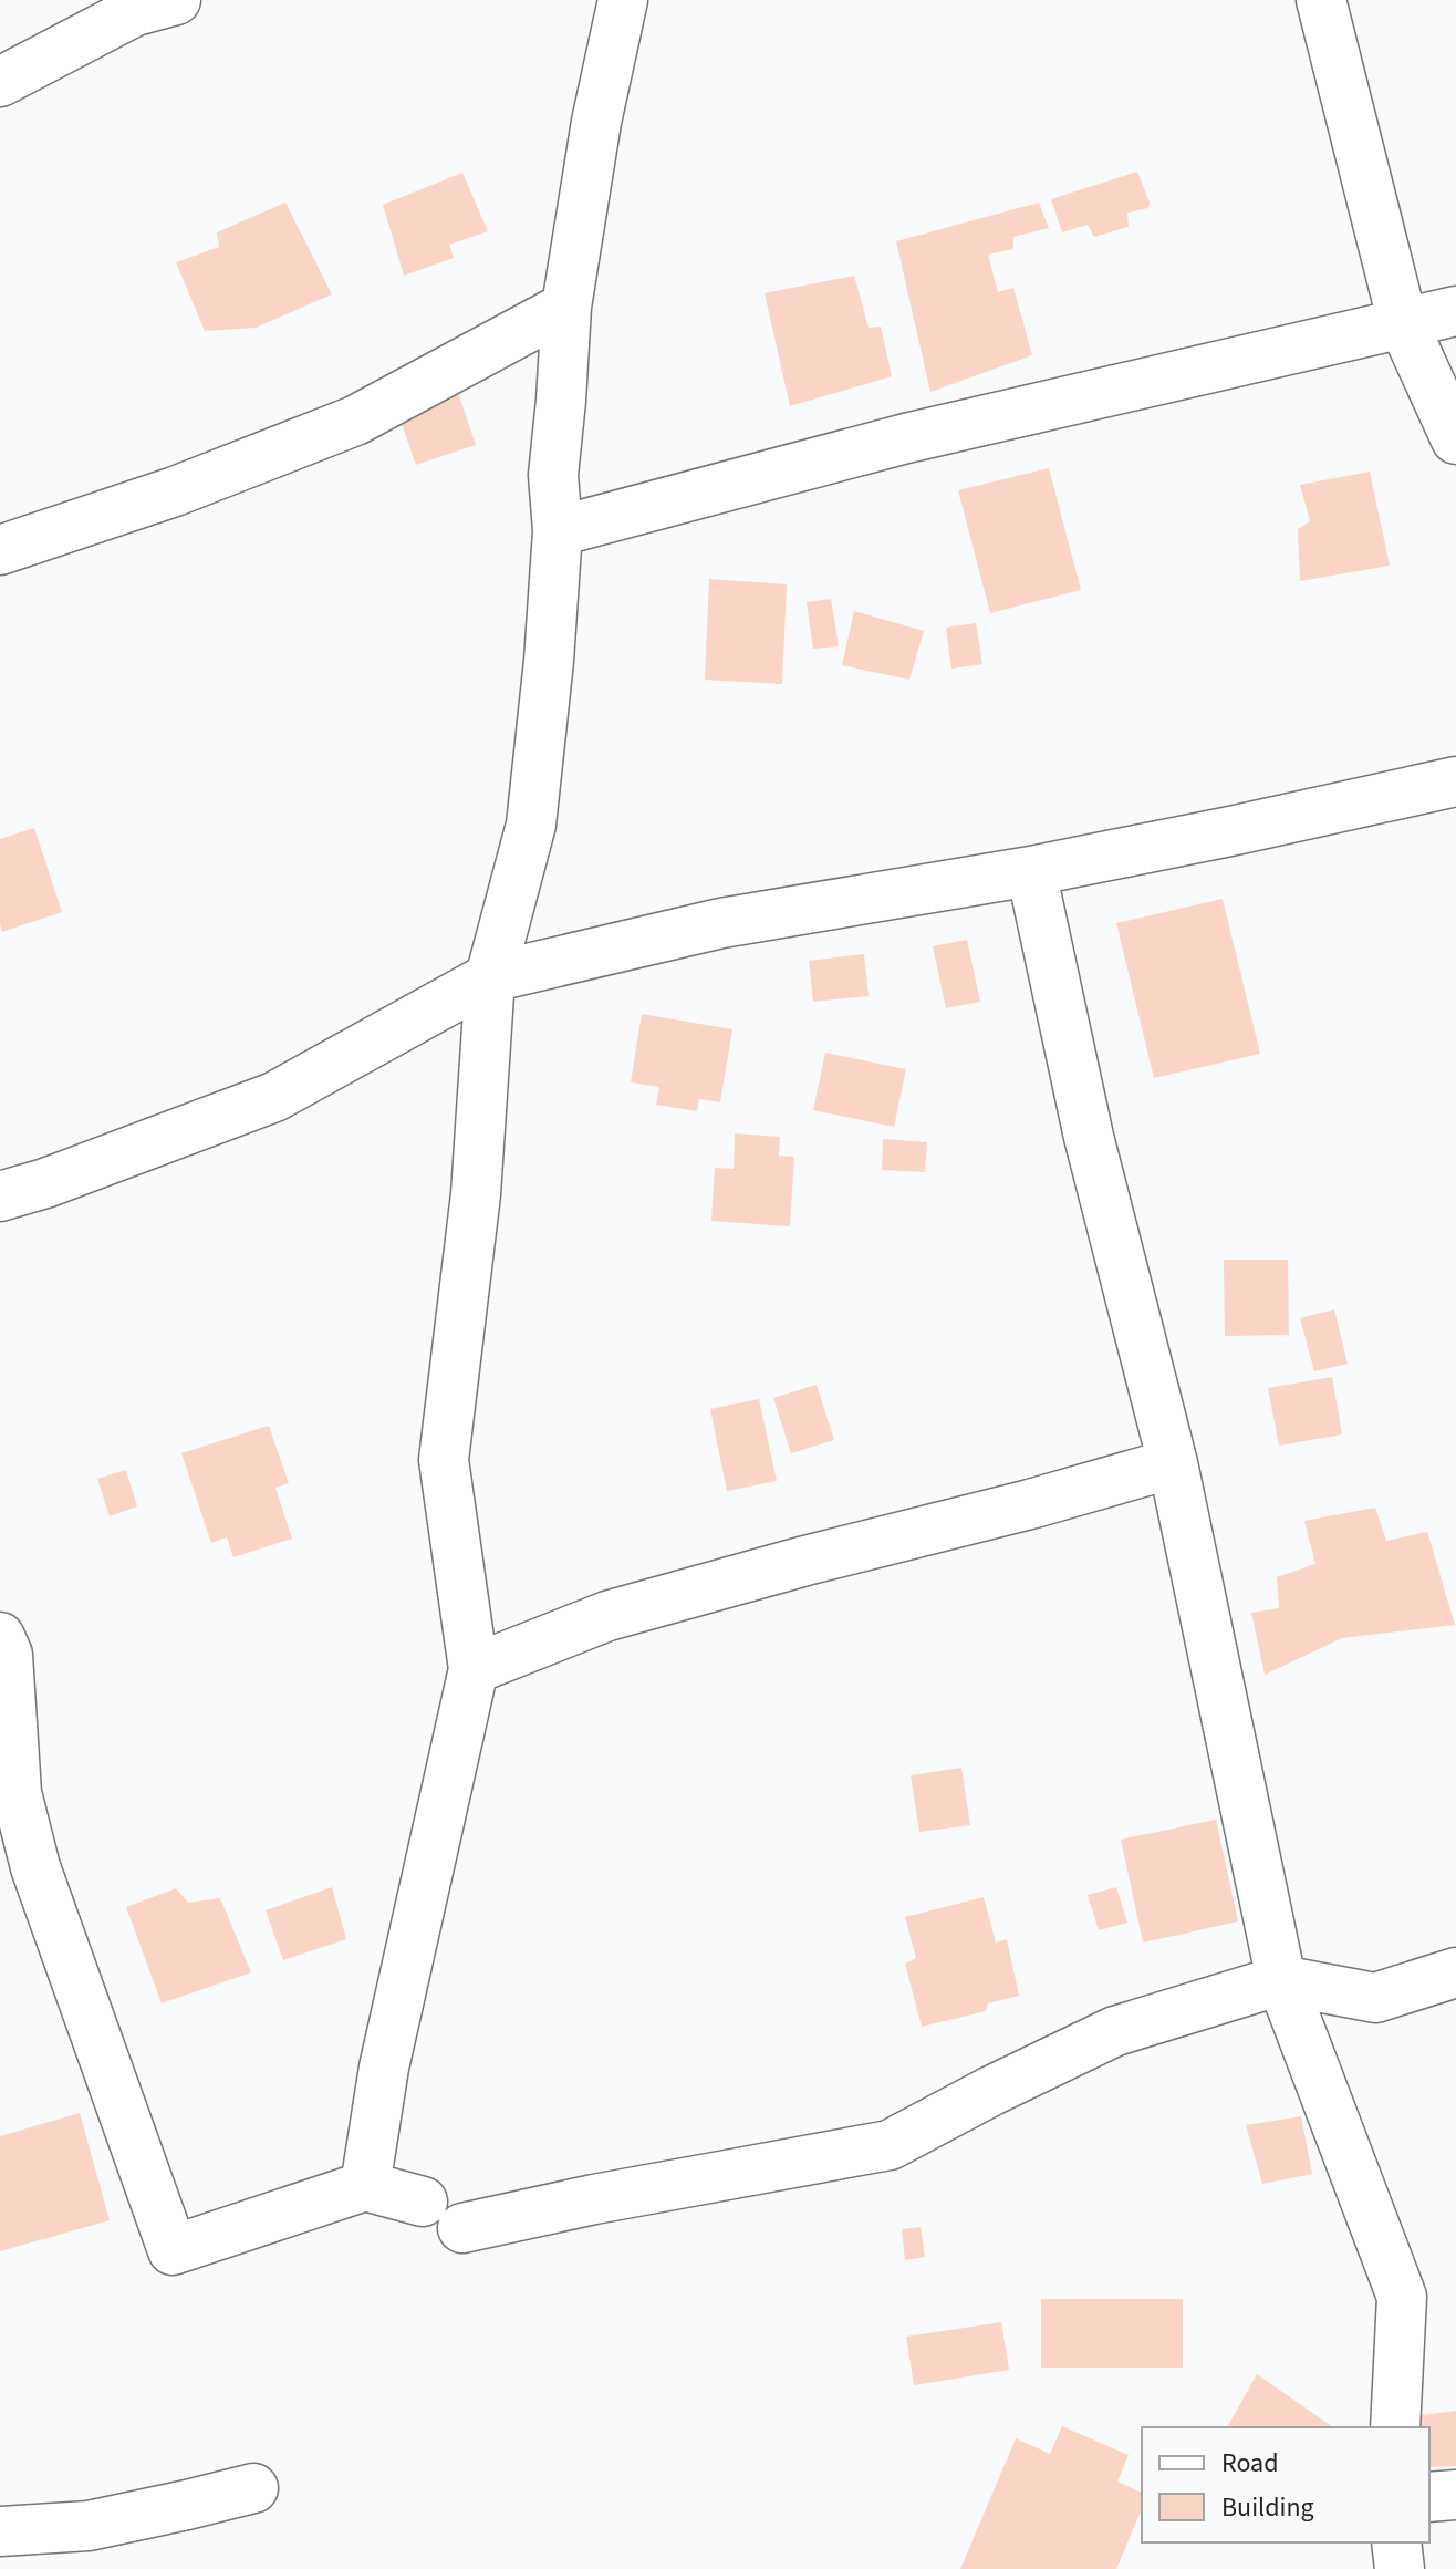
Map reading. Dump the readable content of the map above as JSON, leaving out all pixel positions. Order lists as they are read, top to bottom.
{
  "legend": ["Road", "Building"]
}
